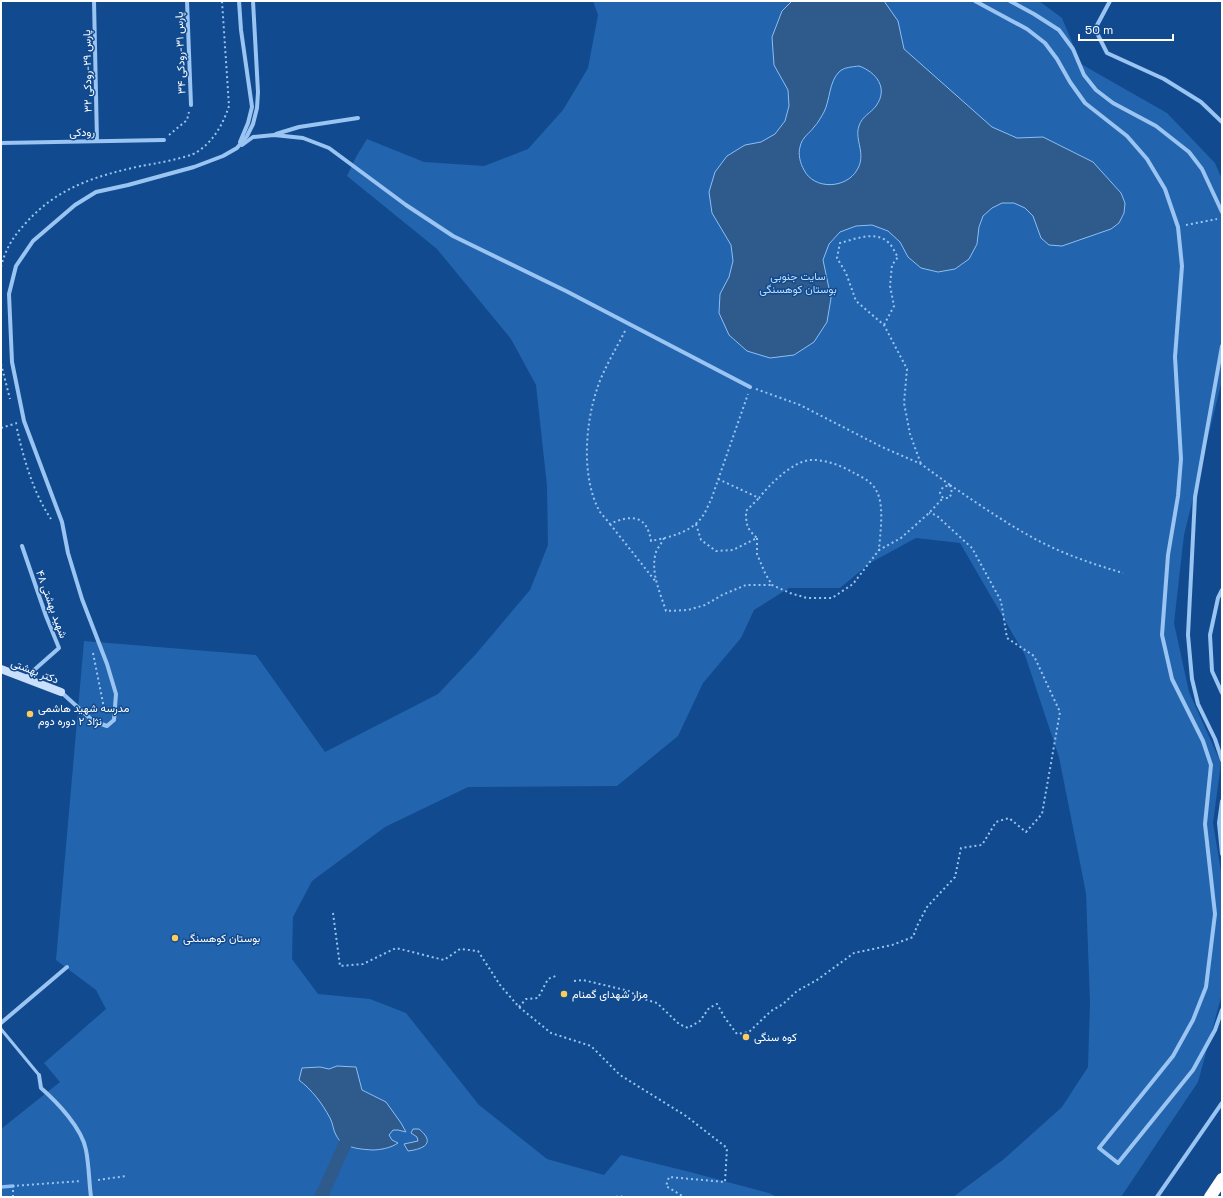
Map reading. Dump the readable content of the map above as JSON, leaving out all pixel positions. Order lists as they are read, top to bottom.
{
  "streets": {
    "street": [
      "پارس ۳۱-رودکی ۳۴",
      "پارس ۲۹-رودکی ۳۲",
      "رودکی",
      "شهید بهشتی ۴۸",
      "دکتر بهشتی"
    ]
  },
  "crossings": [
    ["پارس ۲۹-رودکی ۳۲", "رودکی"],
    ["شهید بهشتی ۴۸", "دکتر بهشتی"]
  ],
  "parks": ["سایت جنوبی بوستان کوهسنگی"],
  "places": [
    "مدرسه شهید هاشمی نژاد ۲ دوره دوم",
    "بوستان کوهسنگی",
    "مزار شهدای گمنام",
    "کوه سنگی"
  ],
  "scale_bar": "50 m"
}
